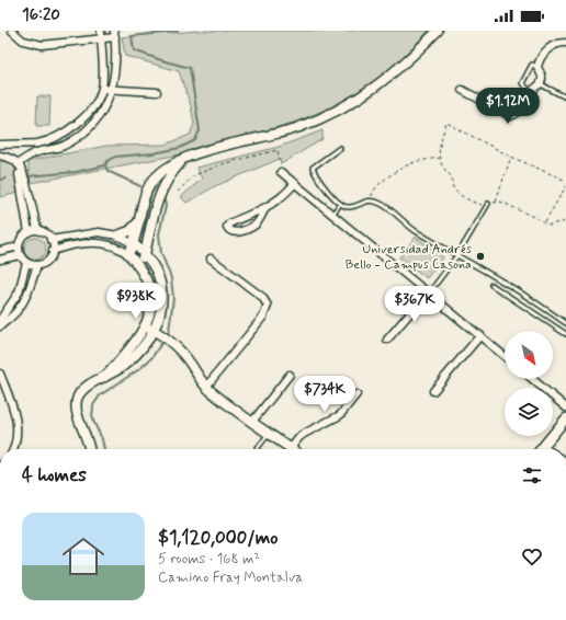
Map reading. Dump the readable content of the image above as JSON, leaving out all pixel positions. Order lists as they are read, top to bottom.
{
  "places": ["Universidad Andrés Bello - Campus Casona"],
  "north": "bottom right",
  "page": {
    "status": "16:20",
    "price": [
      "$1.12M",
      "$938K",
      "$367K",
      "$734K"
    ],
    "heading": "4 homes",
    "list": [
      {
        "name": "$1,120,000/mo",
        "note": "5 rooms · 168 m² · Camino Fray Montalva"
      }
    ]
  }
}
